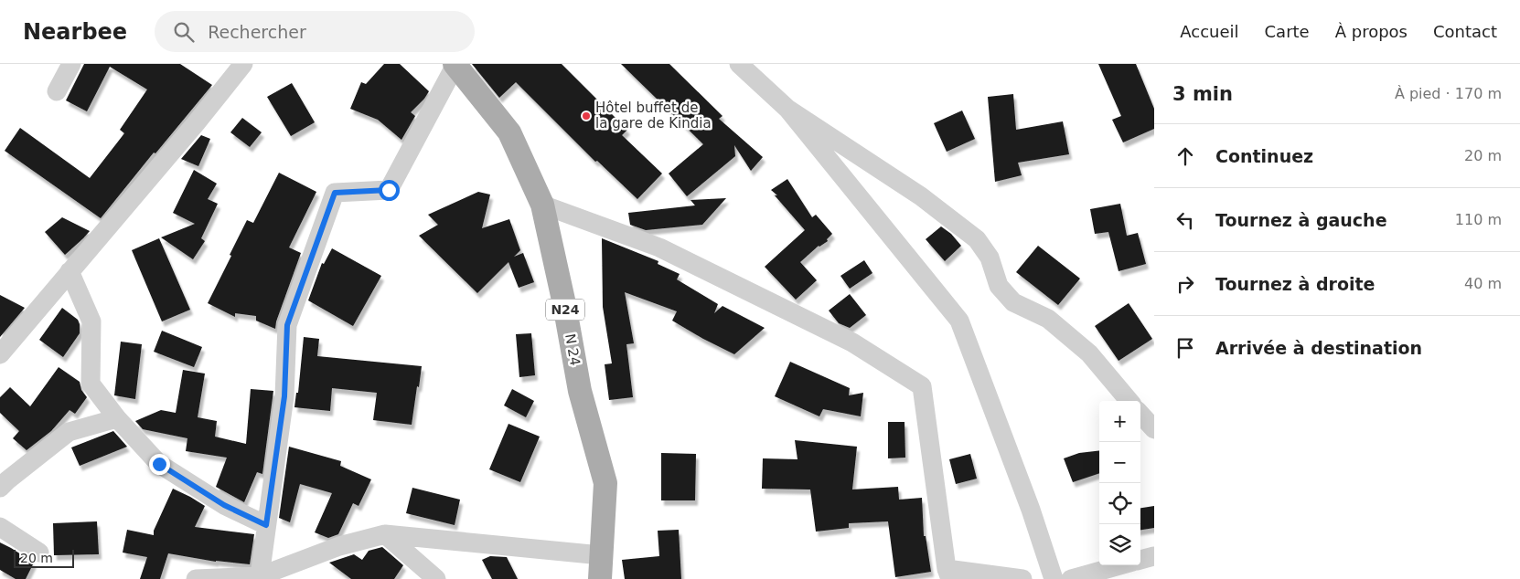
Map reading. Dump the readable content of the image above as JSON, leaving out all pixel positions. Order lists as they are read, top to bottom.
{
  "streets": {
    "main road": ["N24", "N 24"]
  },
  "places": ["Hôtel buffet de la gare de Kindia"],
  "scale_bar": "20 m",
  "page": {
    "header": "Nearbee",
    "search": "Rechercher",
    "nav": [
      "Accueil",
      "Carte",
      "À propos",
      "Contact"
    ],
    "heading": ["3 min", "À pied · 170 m"],
    "list": [
      ["Continuez", "20 m"],
      ["Tournez à gauche", "110 m"],
      ["Tournez à droite", "40 m"],
      "Arrivée à destination"
    ],
    "map_buttons": ["+", "−"],
    "scale": "20 m"
  }
}
